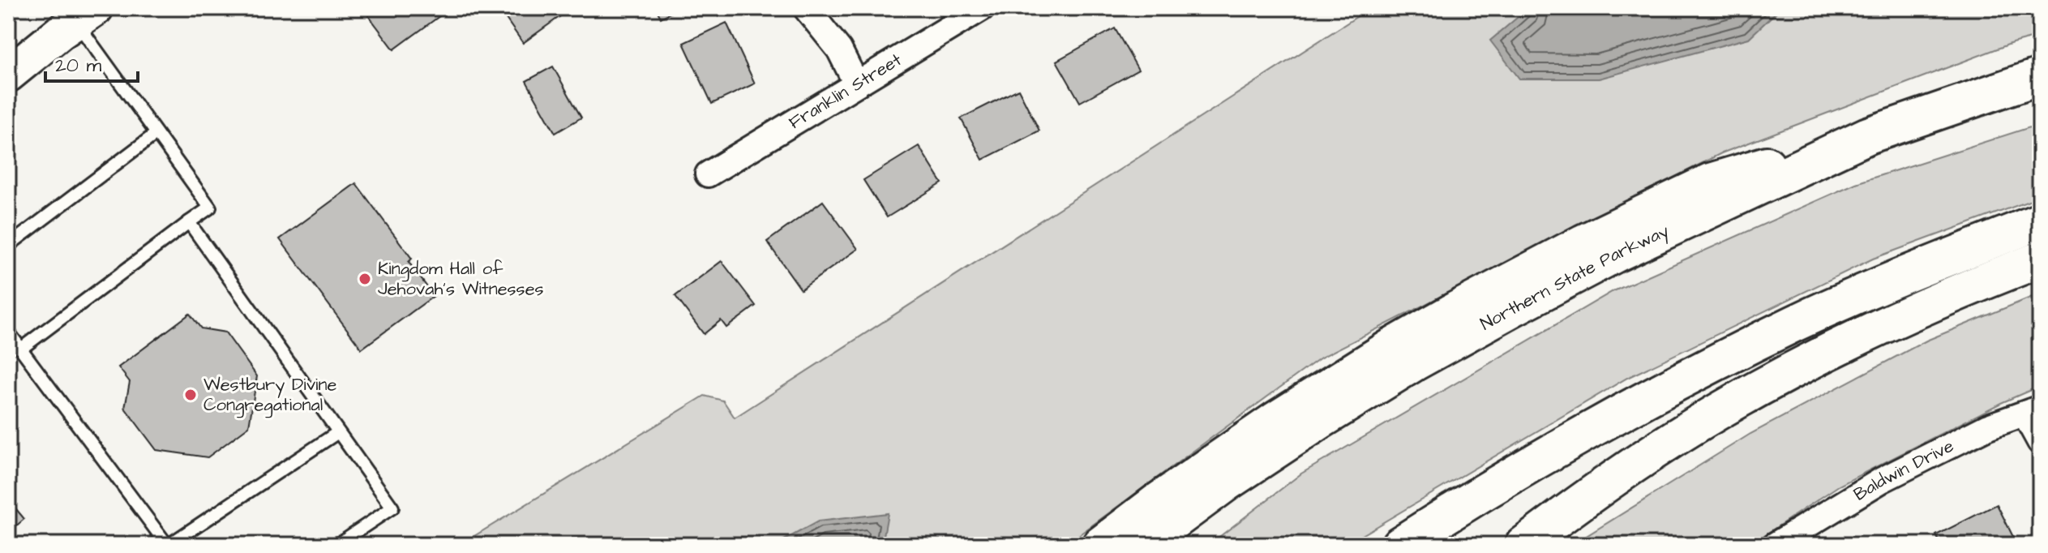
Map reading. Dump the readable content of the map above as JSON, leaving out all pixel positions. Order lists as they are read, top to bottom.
{
  "streets": {
    "highway": ["Northern State Parkway"],
    "street": ["Franklin Street", "Baldwin Drive"]
  },
  "places": ["Kingdom Hall of Jehovah's Witnesses", "Westbury Divine Congregational"],
  "scale_bar": "20 m"
}
